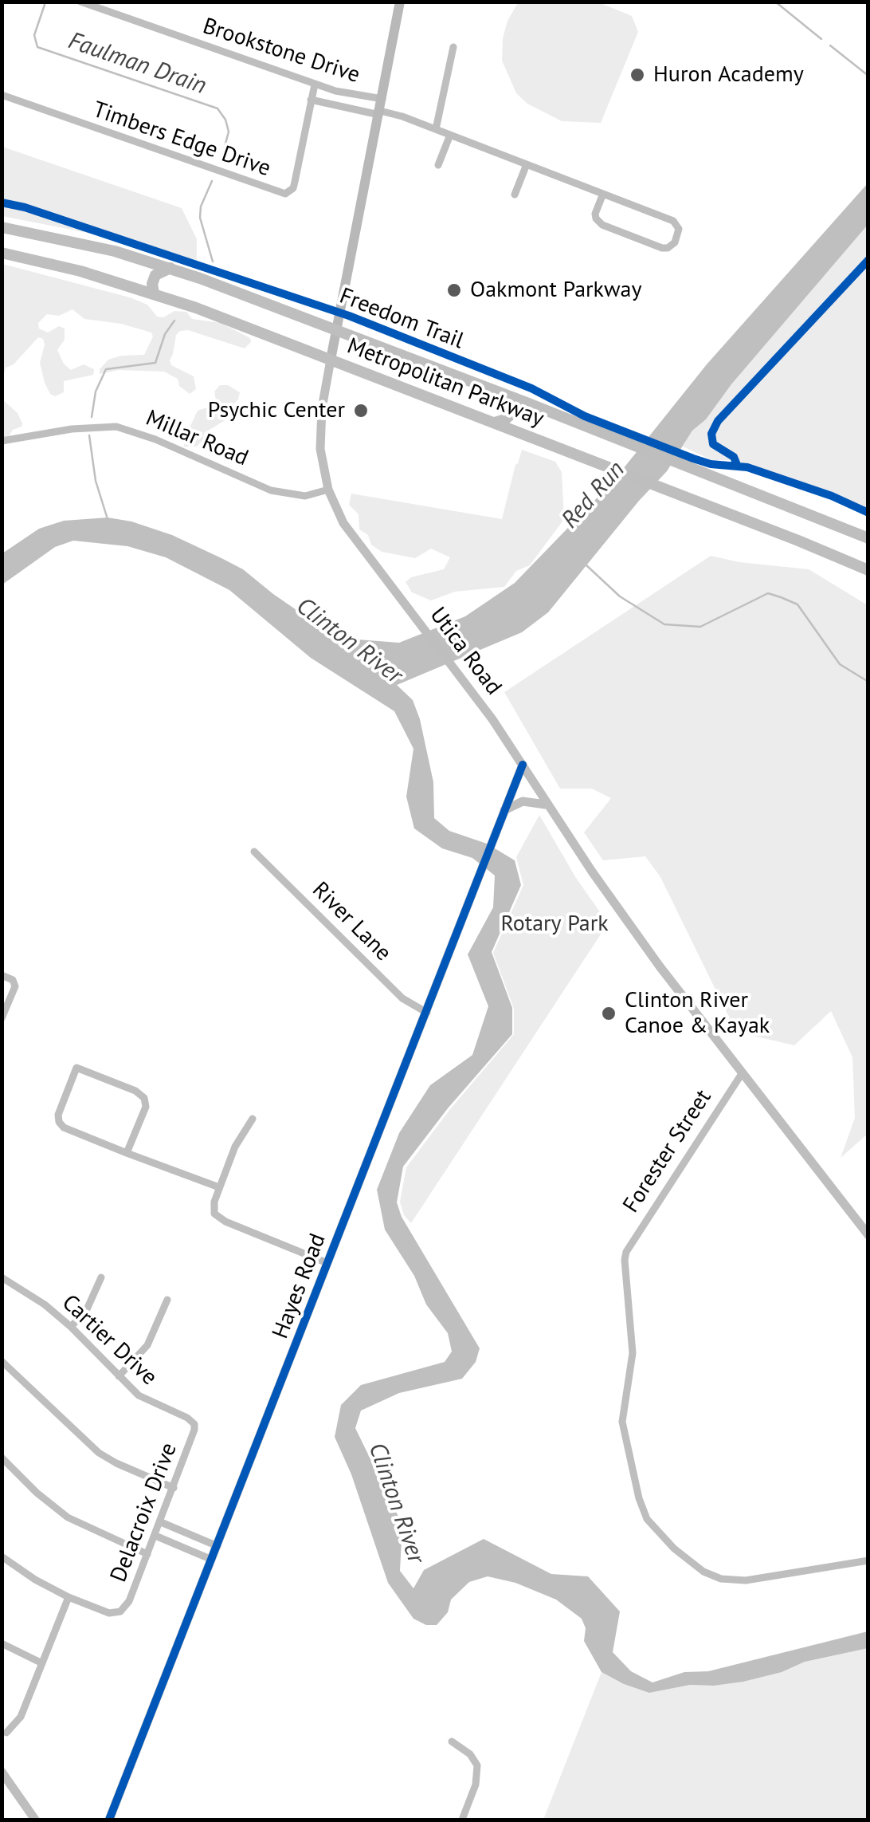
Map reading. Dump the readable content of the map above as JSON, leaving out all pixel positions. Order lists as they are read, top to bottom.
{
  "streets": {
    "main road": ["Metropolitan Parkway", "Utica Road"],
    "street": [
      "Brookstone Drive",
      "Timbers Edge Drive",
      "Millar Road",
      "River Lane",
      "Forester Street",
      "Hayes Road",
      "Cartier Drive",
      "Delacroix Drive"
    ],
    "cycle path": ["Freedom Trail"]
  },
  "crossings": [
    ["Brookstone Drive", "Timbers Edge Drive"],
    ["Brookstone Drive", "Utica Road"],
    ["Metropolitan Parkway", "Utica Road"],
    ["Millar Road", "Utica Road"],
    ["Utica Road", "Forester Street"],
    ["Utica Road", "Hayes Road"],
    ["River Lane", "Hayes Road"],
    ["Cartier Drive", "Delacroix Drive"]
  ],
  "water": ["Faulman Drain", "Red Run", "Clinton River"],
  "parks": ["Rotary Park"],
  "places": [
    "Huron Academy",
    "Oakmont Parkway",
    "Psychic Center",
    "Clinton River Canoe & Kayak"
  ]
}
